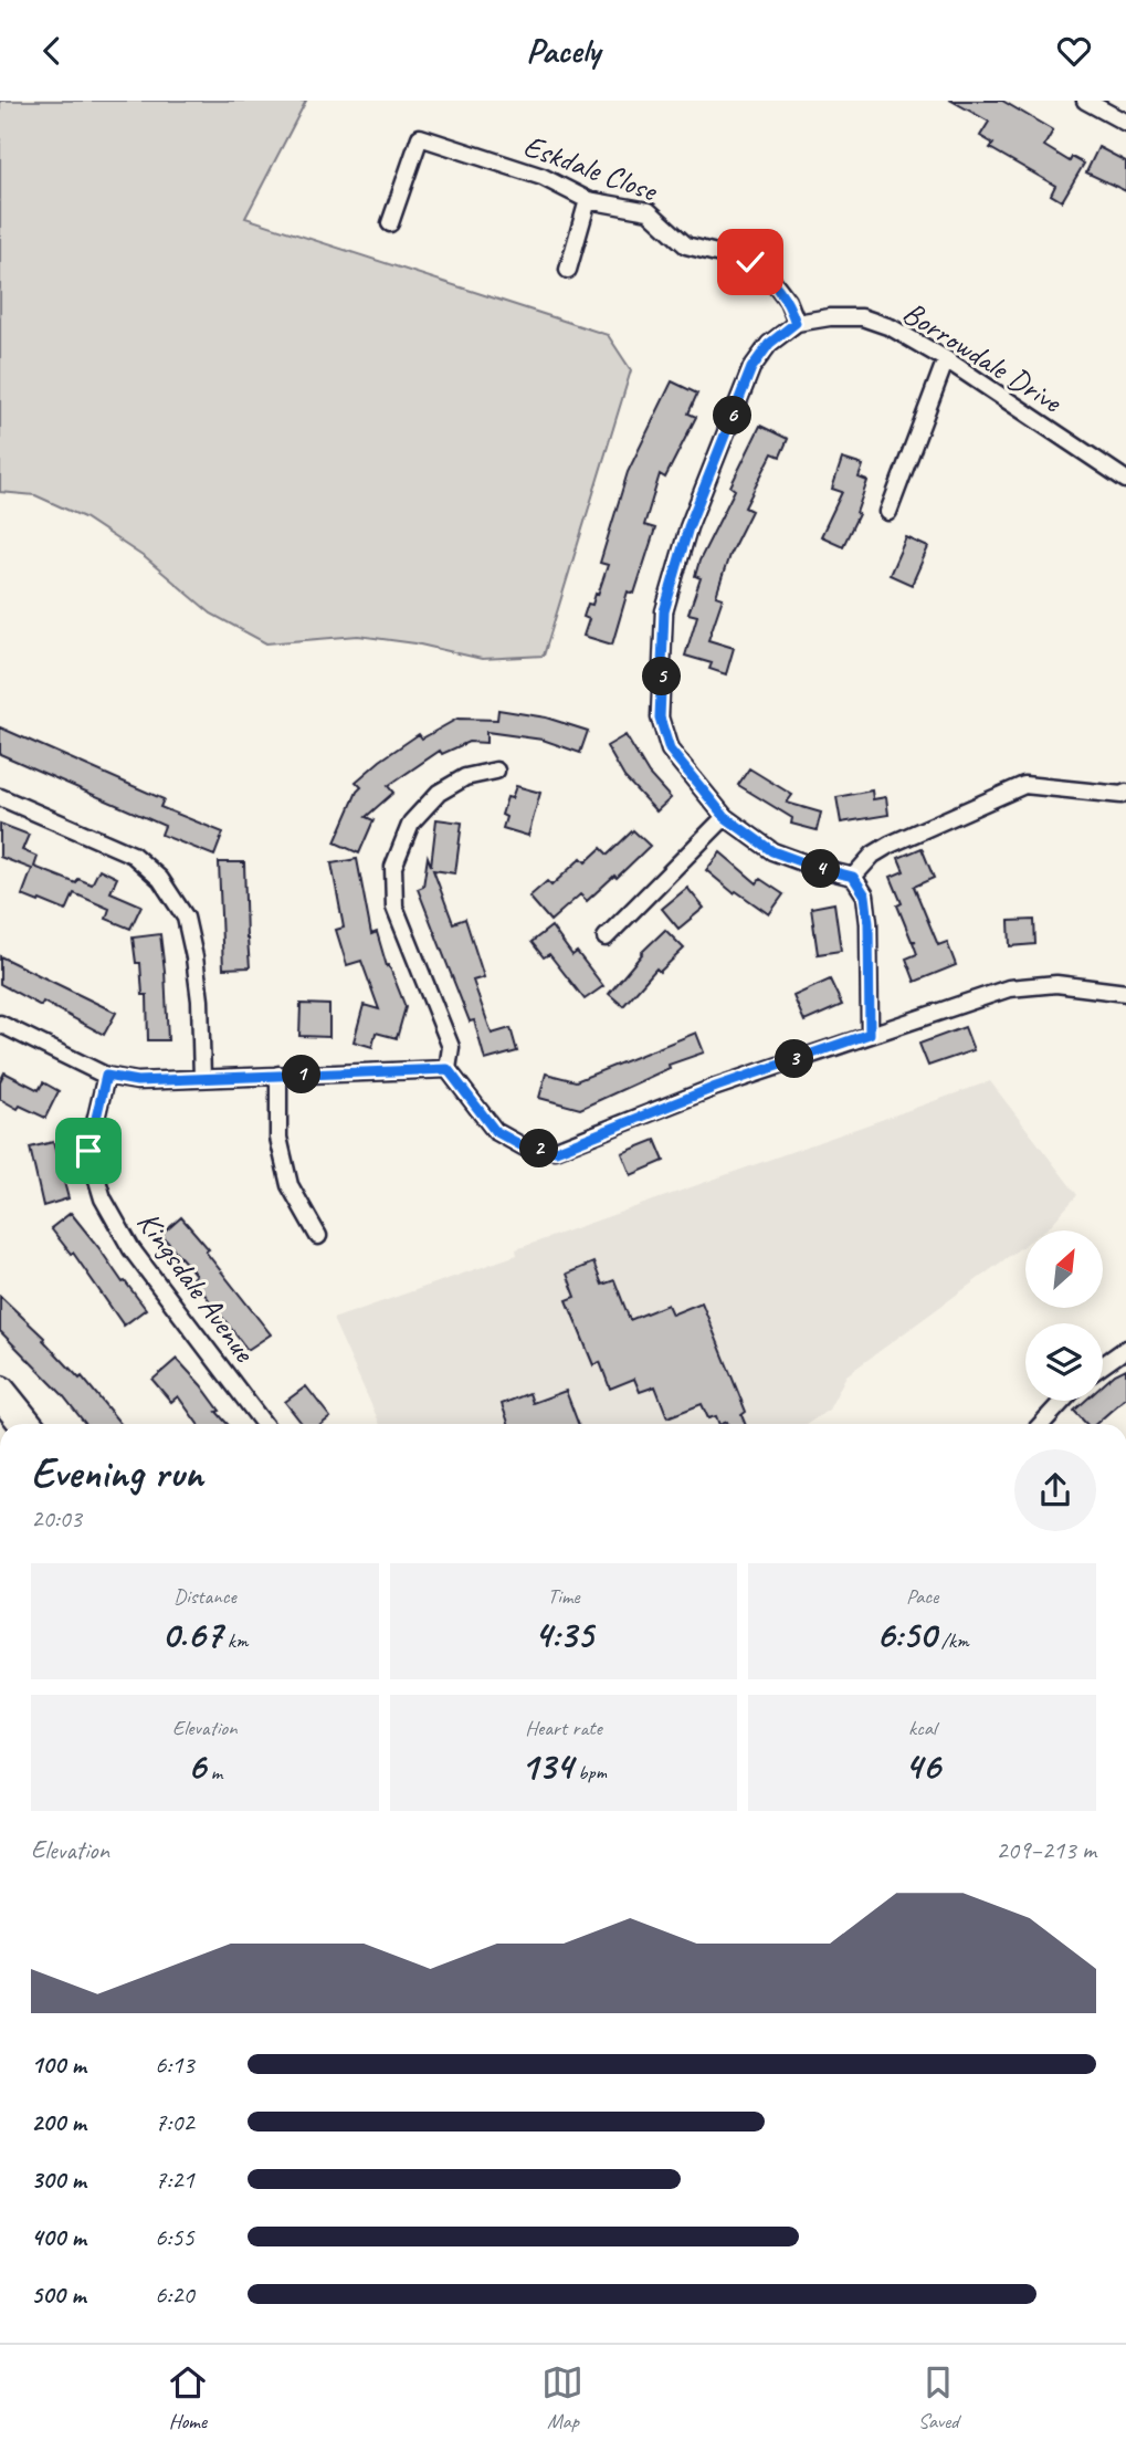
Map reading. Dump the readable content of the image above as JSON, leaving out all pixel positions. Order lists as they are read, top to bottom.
{
  "streets": {
    "street": ["Eskdale Close", "Borrowdale Drive", "Kingsdale Avenue"]
  },
  "crossings": [
    ["Eskdale Close", "Borrowdale Drive"]
  ],
  "north": "top right",
  "page": {
    "header": "Pacely",
    "pins": [
      "6",
      "5",
      "4",
      "3",
      "1",
      "2"
    ],
    "heading": ["Evening run", "20:03"],
    "stats": [
      ["Distance", "0.67 km"],
      ["Time", "4:35"],
      ["Pace", "6:50 /km"],
      ["Elevation", "6 m"],
      ["Heart rate", "134 bpm"],
      ["kcal", "46"]
    ],
    "chart": ["Elevation", "209–213 m"],
    "list": [
      {
        "name": "100 m",
        "note": "6:13"
      },
      {
        "name": "200 m",
        "note": "7:02"
      },
      {
        "name": "300 m",
        "note": "7:21"
      },
      {
        "name": "400 m",
        "note": "6:55"
      },
      {
        "name": "500 m",
        "note": "6:20"
      }
    ],
    "tabs": ["Home", "Map", "Saved"]
  }
}
